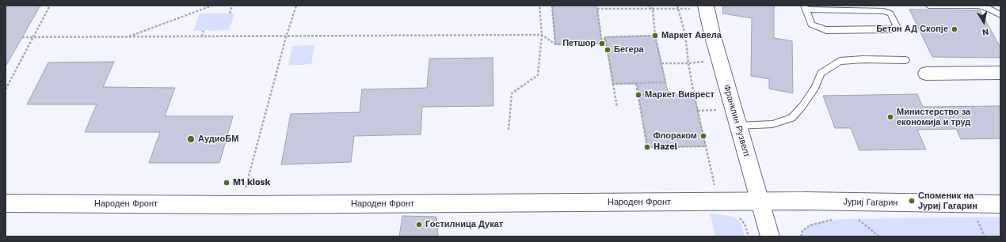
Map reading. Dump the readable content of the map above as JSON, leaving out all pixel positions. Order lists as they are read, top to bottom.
{
  "streets": {
    "street": ["Франклин Рузвелт", "Народен Фронт", "Јуриј Гагарин"]
  },
  "crossings": [
    ["Франклин Рузвелт", "Народен Фронт"],
    ["Франклин Рузвелт", "Јуриј Гагарин"],
    ["Народен Фронт", "Јуриј Гагарин"]
  ],
  "places": [
    "Бетон АД Скопје",
    "Маркет Авела",
    "Петшор",
    "Бегера",
    "Маркет Виврест",
    "Министерство за економија и труд",
    "Флораком",
    "АудиоБМ",
    "Hazel",
    "M1 kiosk",
    "Споменик на Јуриј Гагарин",
    "Гостилница Дукат"
  ],
  "north": "bottom"
}
